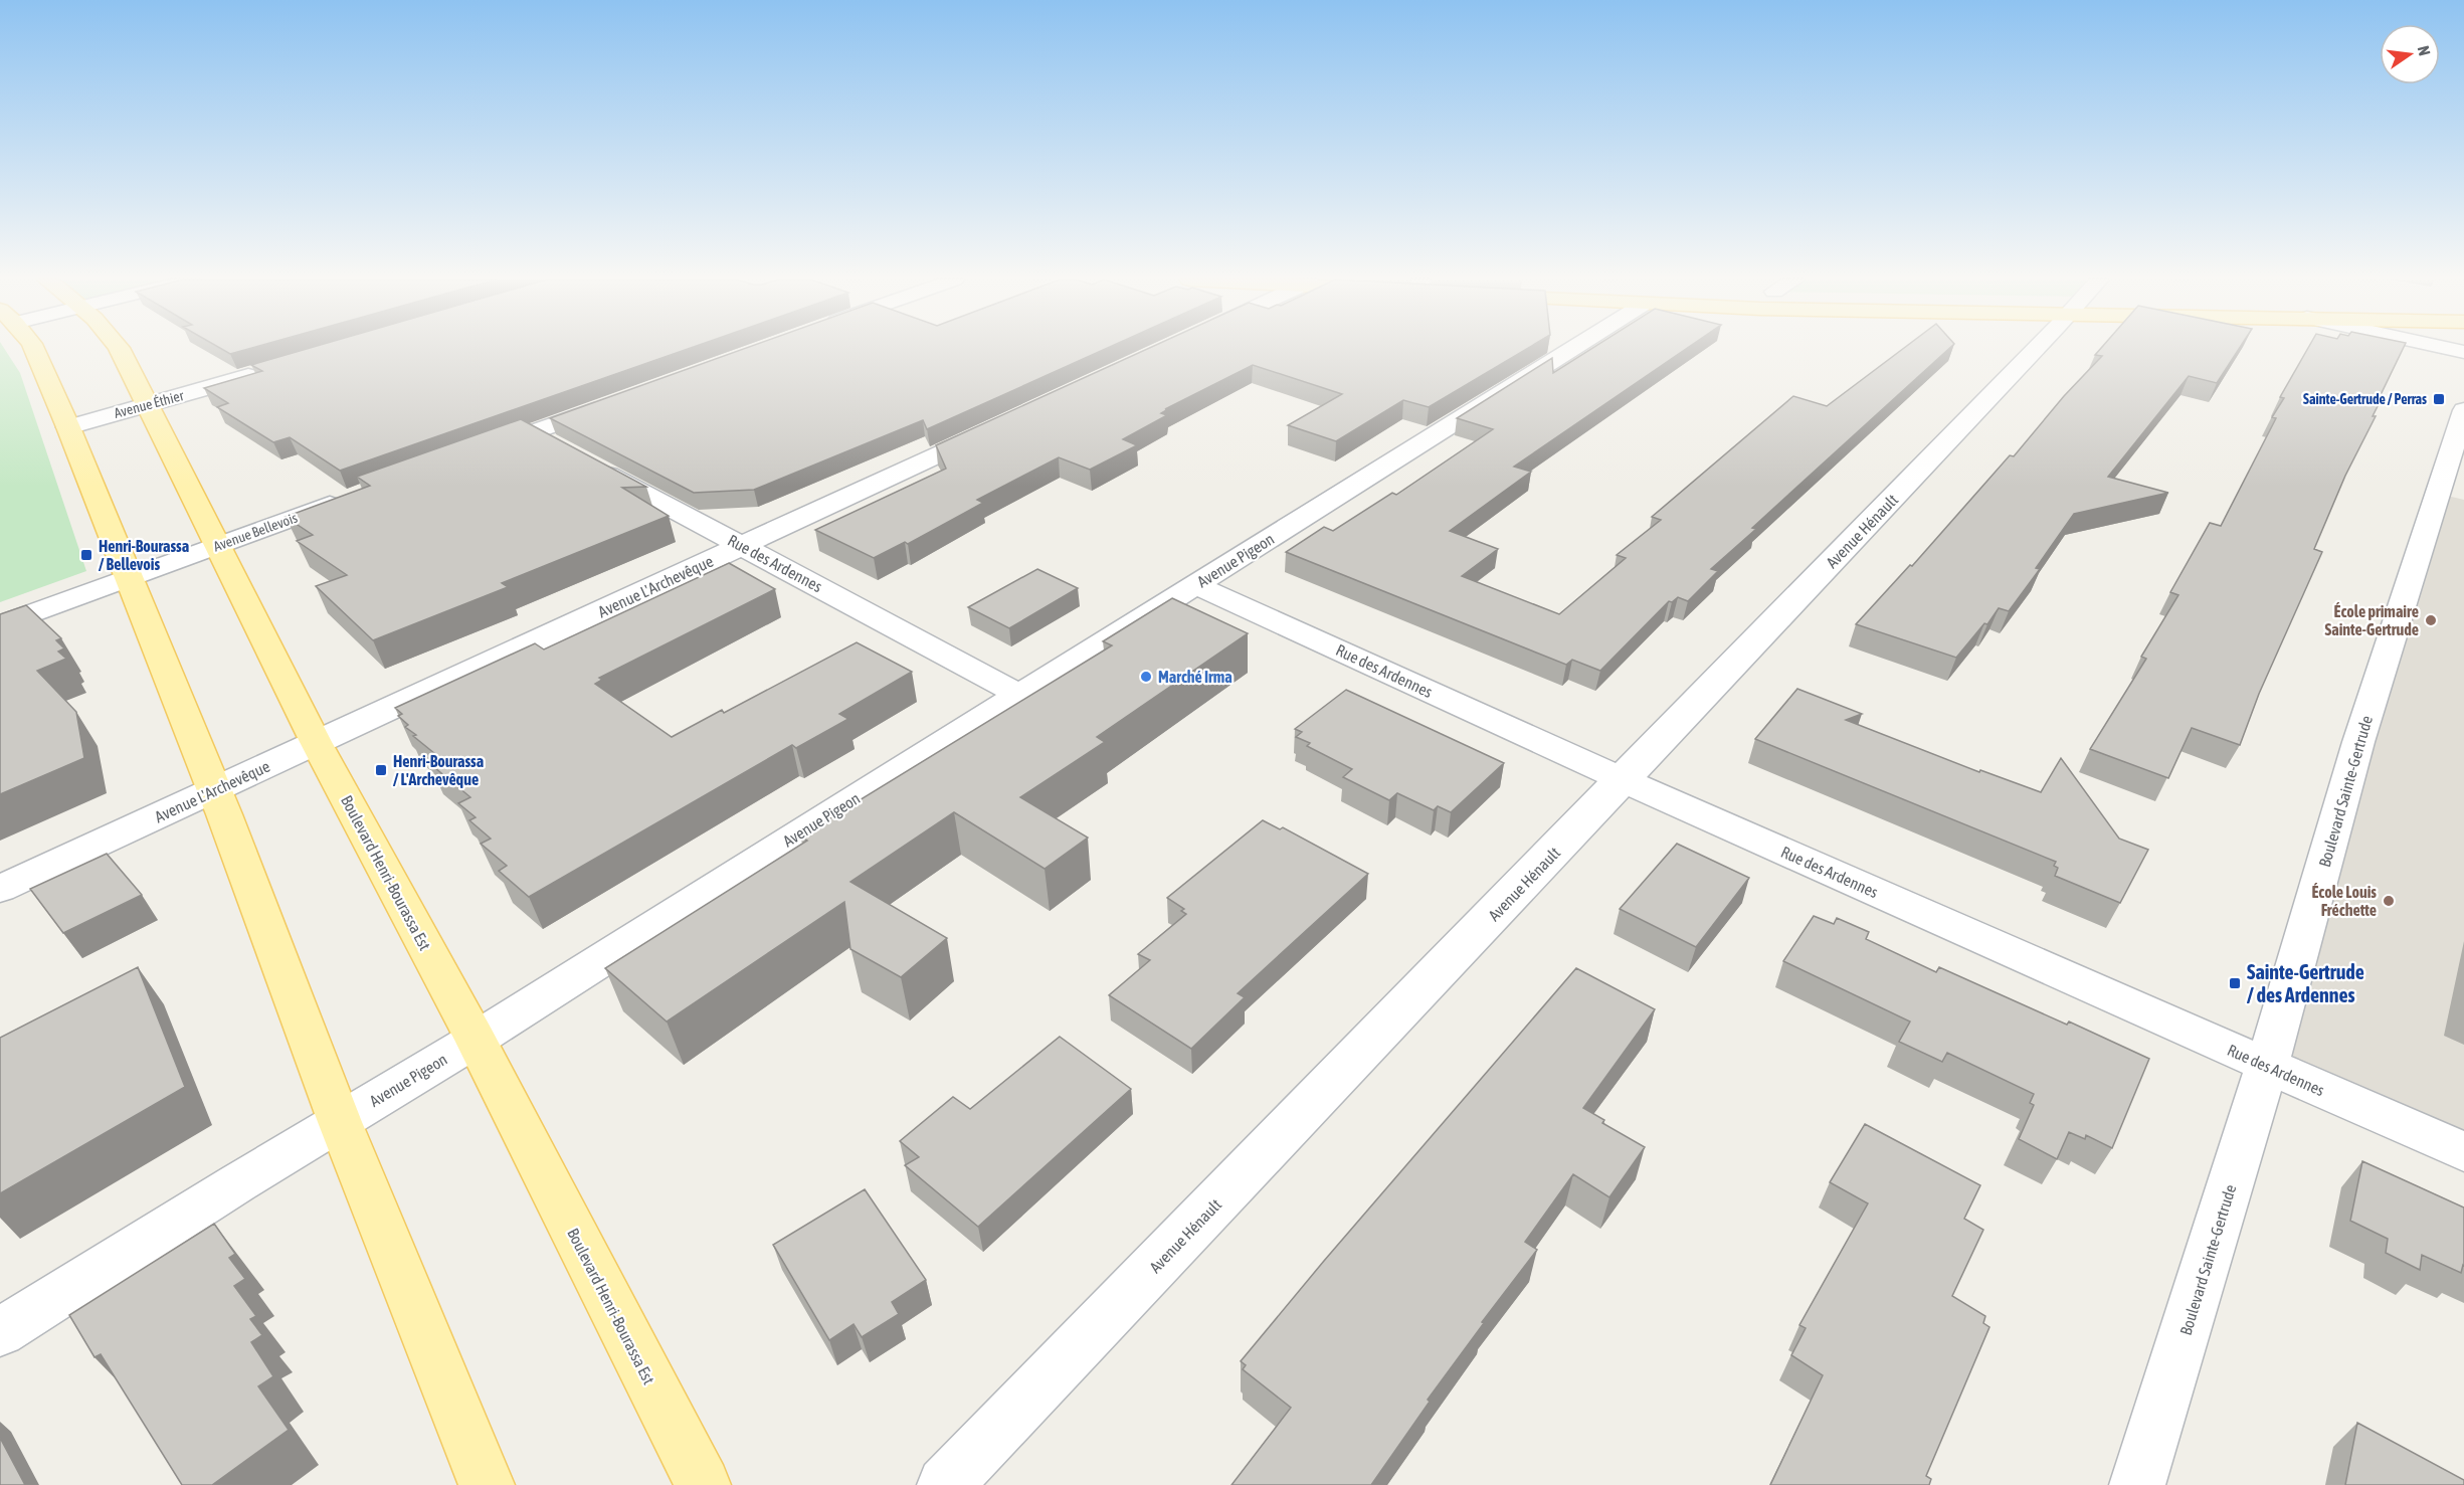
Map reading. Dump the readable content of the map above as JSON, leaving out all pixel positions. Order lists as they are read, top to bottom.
{
  "streets": {
    "main road": ["Boulevard Henri-Bourassa Est"],
    "street": [
      "Avenue Éthier",
      "Avenue Hénault",
      "Avenue Bellevois",
      "Avenue Pigeon",
      "Rue des Ardennes",
      "Avenue L'Archevêque",
      "Boulevard Sainte-Gertrude"
    ]
  },
  "crossings": [
    ["Avenue Éthier", "Boulevard Henri-Bourassa Est"],
    ["Avenue Hénault", "Rue des Ardennes"],
    ["Avenue Bellevois", "Boulevard Henri-Bourassa Est"],
    ["Avenue Pigeon", "Rue des Ardennes"],
    ["Avenue Pigeon", "Boulevard Henri-Bourassa Est"],
    ["Rue des Ardennes", "Avenue L'Archevêque"],
    ["Rue des Ardennes", "Boulevard Sainte-Gertrude"],
    ["Avenue L'Archevêque", "Boulevard Henri-Bourassa Est"]
  ],
  "places": {
    "transit": [
      "Sainte-Gertrude / Perras",
      "Henri-Bourassa / Bellevois",
      "Henri-Bourassa / L'Archevêque",
      "Sainte-Gertrude / des Ardennes"
    ],
    "other": ["École primaire Sainte-Gertrude", "Marché Irma", "École Louis Fréchette"]
  },
  "north": "right"
}
